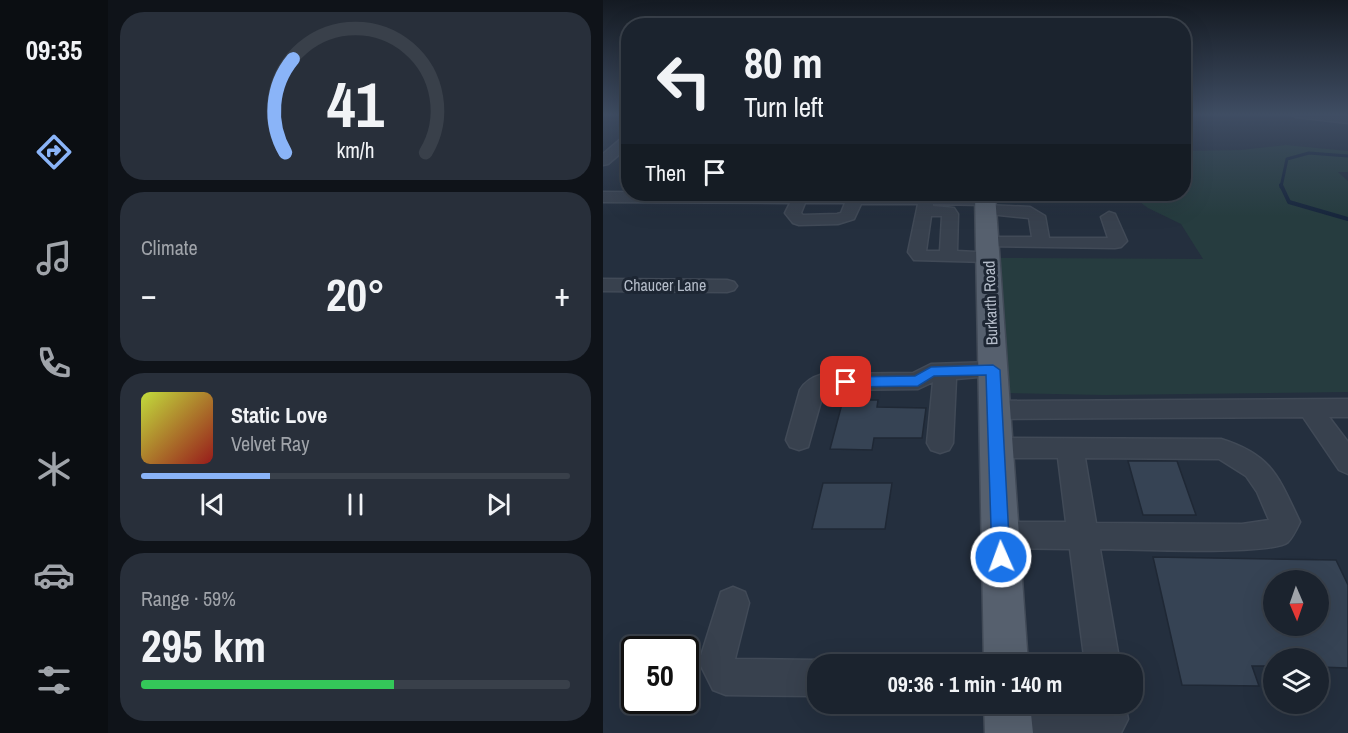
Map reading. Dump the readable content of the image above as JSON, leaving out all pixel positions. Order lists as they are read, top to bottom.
{
  "streets": {
    "main road": ["Burkarth Road"],
    "street": ["Chaucer Lane"]
  },
  "north": "bottom",
  "page": {
    "tabs": "09:35",
    "turn": ["80 m", "Turn left"],
    "then": "Then",
    "tile": [
      "Climate",
      ["Range · 59%", "295 km"]
    ],
    "heat": ["−", "20°", "+"],
    "song": ["Static Love", "Velvet Ray"],
    "limit": "50",
    "trip": "09:36 · 1 min · 140 m",
    "gauge": ["41", "km/h"]
  }
}
